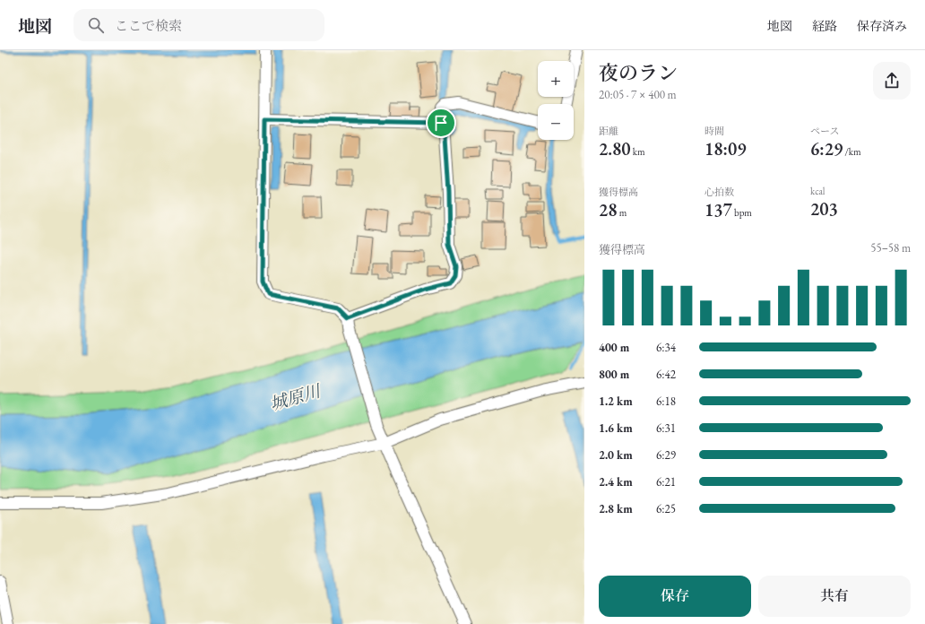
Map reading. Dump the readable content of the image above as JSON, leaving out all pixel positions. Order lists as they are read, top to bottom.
{
  "water": ["城原川"],
  "page": {
    "header": "地図",
    "search": "ここで検索",
    "nav": ["地図", "経路", "保存済み"],
    "heading": ["夜のラン", "20:05 · 7 × 400 m"],
    "map_buttons": ["+", "−"],
    "stats": [
      ["距離", "2.80 km"],
      ["時間", "18:09"],
      ["ペース", "6:29 /km"],
      ["獲得標高", "28 m"],
      ["心拍数", "137 bpm"],
      ["kcal", "203"]
    ],
    "chart": ["獲得標高", "55–58 m"],
    "list": [
      {
        "name": "400 m",
        "note": "6:34"
      },
      {
        "name": "800 m",
        "note": "6:42"
      },
      {
        "name": "1.2 km",
        "note": "6:18"
      },
      {
        "name": "1.6 km",
        "note": "6:31"
      },
      {
        "name": "2.0 km",
        "note": "6:29"
      },
      {
        "name": "2.4 km",
        "note": "6:21"
      },
      {
        "name": "2.8 km",
        "note": "6:25"
      }
    ],
    "buttons": ["保存", "共有"]
  }
}
